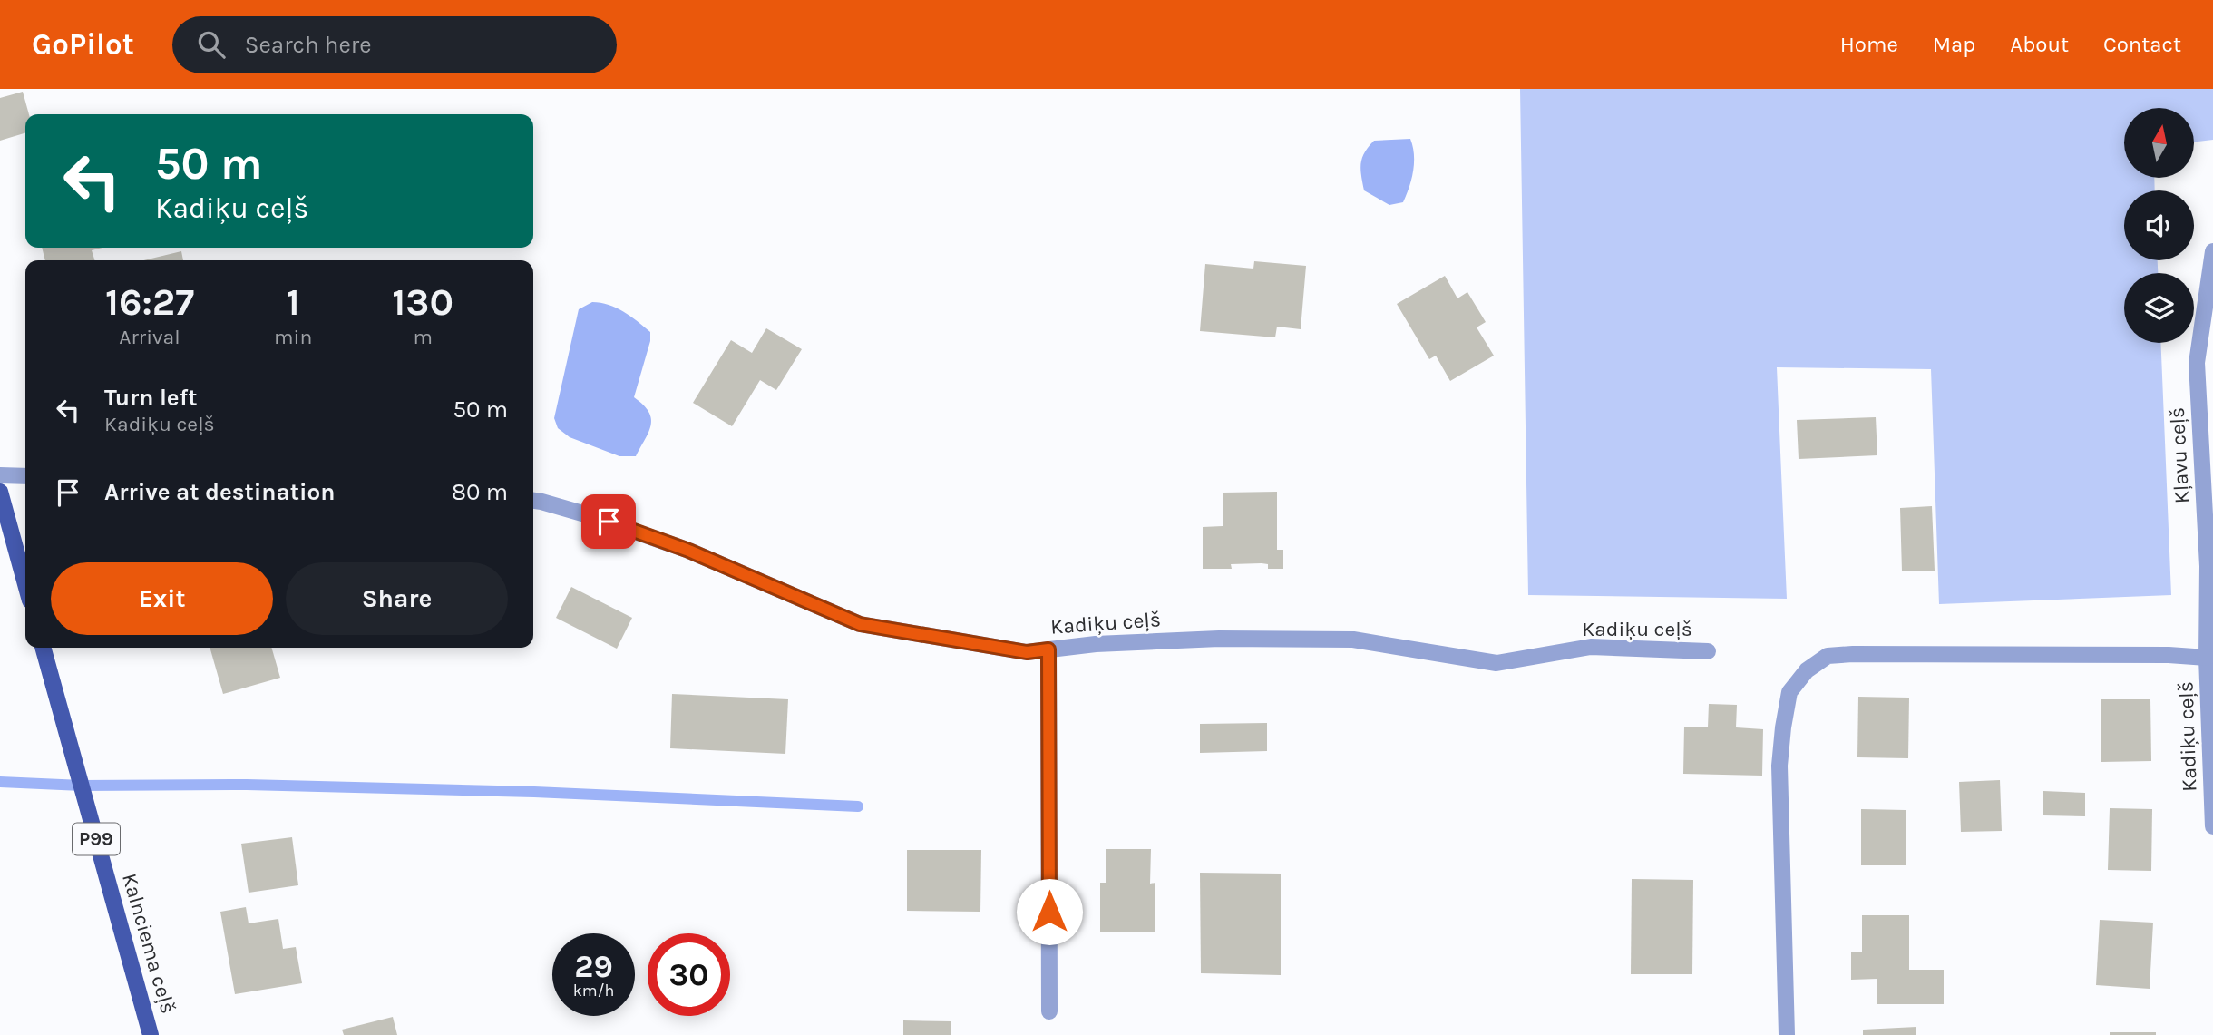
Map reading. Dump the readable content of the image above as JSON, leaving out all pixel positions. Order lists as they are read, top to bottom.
{
  "streets": {
    "main road": ["P99", "Kalnciema ceļš"],
    "street": ["Kļavu ceļš", "Kadiķu ceļš"]
  },
  "crossings": [
    ["Kļavu ceļš", "Kadiķu ceļš"]
  ],
  "north": "top",
  "page": {
    "header": "GoPilot",
    "search": "Search here",
    "nav": [
      "Home",
      "Map",
      "About",
      "Contact"
    ],
    "turn": ["50 m", "Kadiķu ceļš"],
    "eta": [
      "16:27",
      "Arrival",
      "1",
      "min",
      "130",
      "m"
    ],
    "list": [
      {
        "name": "Turn left",
        "note": "Kadiķu ceļš",
        "value": "50 m"
      },
      {
        "name": "Arrive at destination",
        "value": "80 m"
      }
    ],
    "buttons": ["Exit", "Share"],
    "speed": "29 km/h",
    "limit": "30"
  }
}
